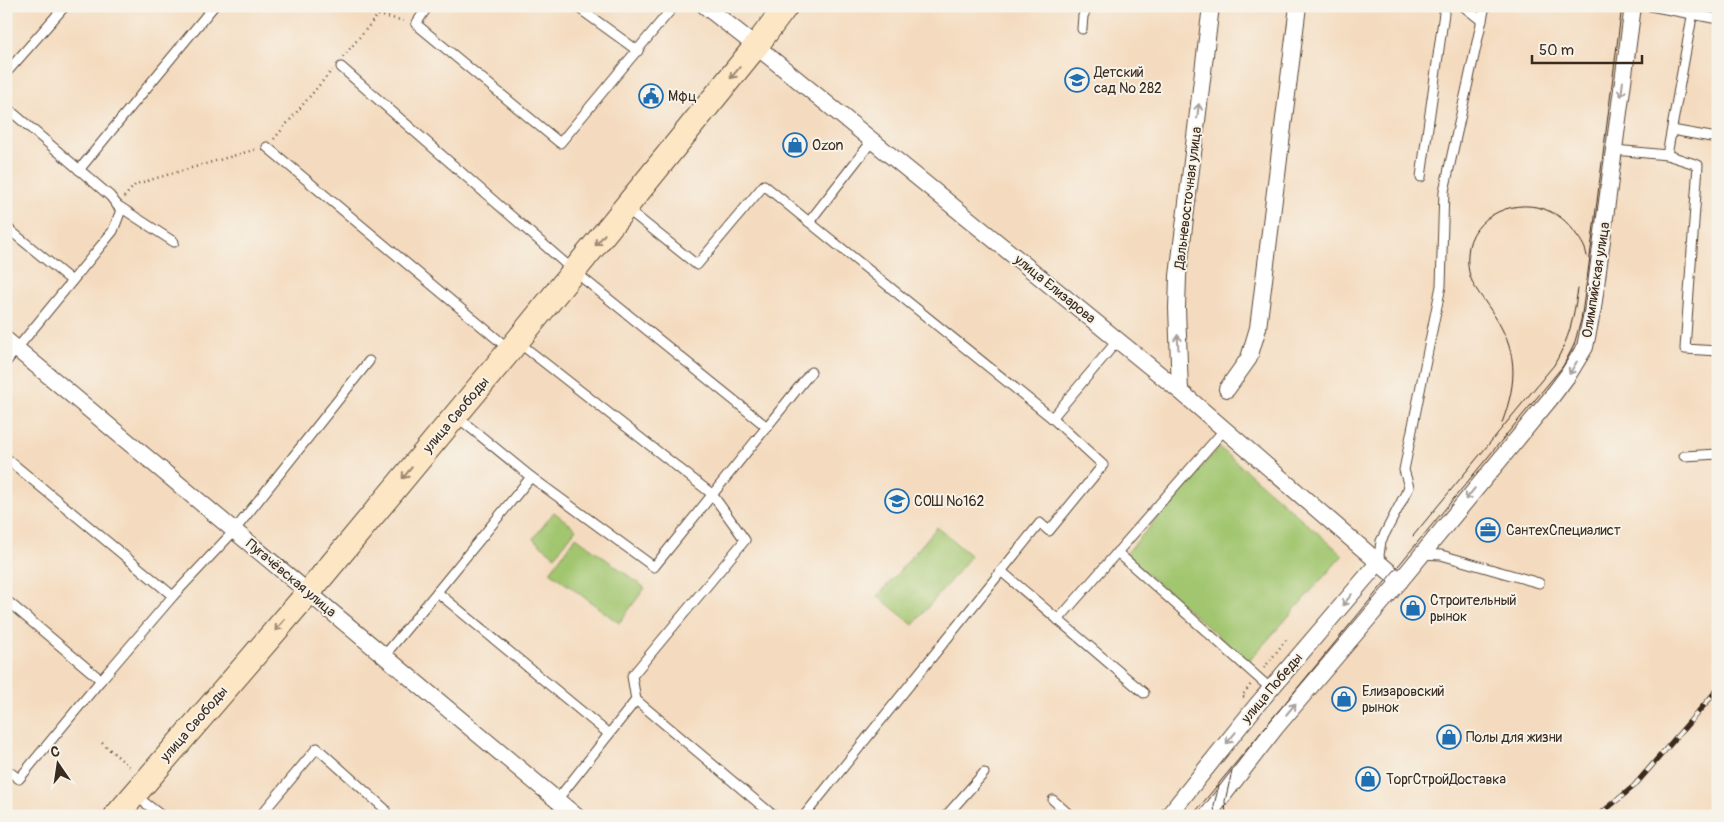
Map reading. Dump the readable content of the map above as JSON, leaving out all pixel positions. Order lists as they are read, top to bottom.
{
  "streets": {
    "street": [
      "Дальневосточная улица",
      "Олимпийская улица",
      "улица Елизарова",
      "улица Свободы",
      "Пугачёвская улица",
      "улица Победы"
    ]
  },
  "crossings": [
    ["Дальневосточная улица", "улица Елизарова"],
    ["Олимпийская улица", "улица Елизарова"],
    ["Олимпийская улица", "улица Победы"],
    ["улица Елизарова", "улица Свободы"],
    ["улица Елизарова", "улица Победы"],
    ["улица Свободы", "Пугачёвская улица"]
  ],
  "one_way": ["Олимпийская улица", "улица Свободы"],
  "places": {
    "school or university": ["Детский сад № 282", "СОШ №162"],
    "public building": ["Мфц"],
    "shop": [
      "Ozon",
      "Строительный рынок",
      "Елизаровский рынок",
      "Полы для жизни",
      "ТоргСтройДоставка"
    ],
    "office": ["СантехСпециалист"]
  },
  "scale_bar": "50 m",
  "north": "top"
}
